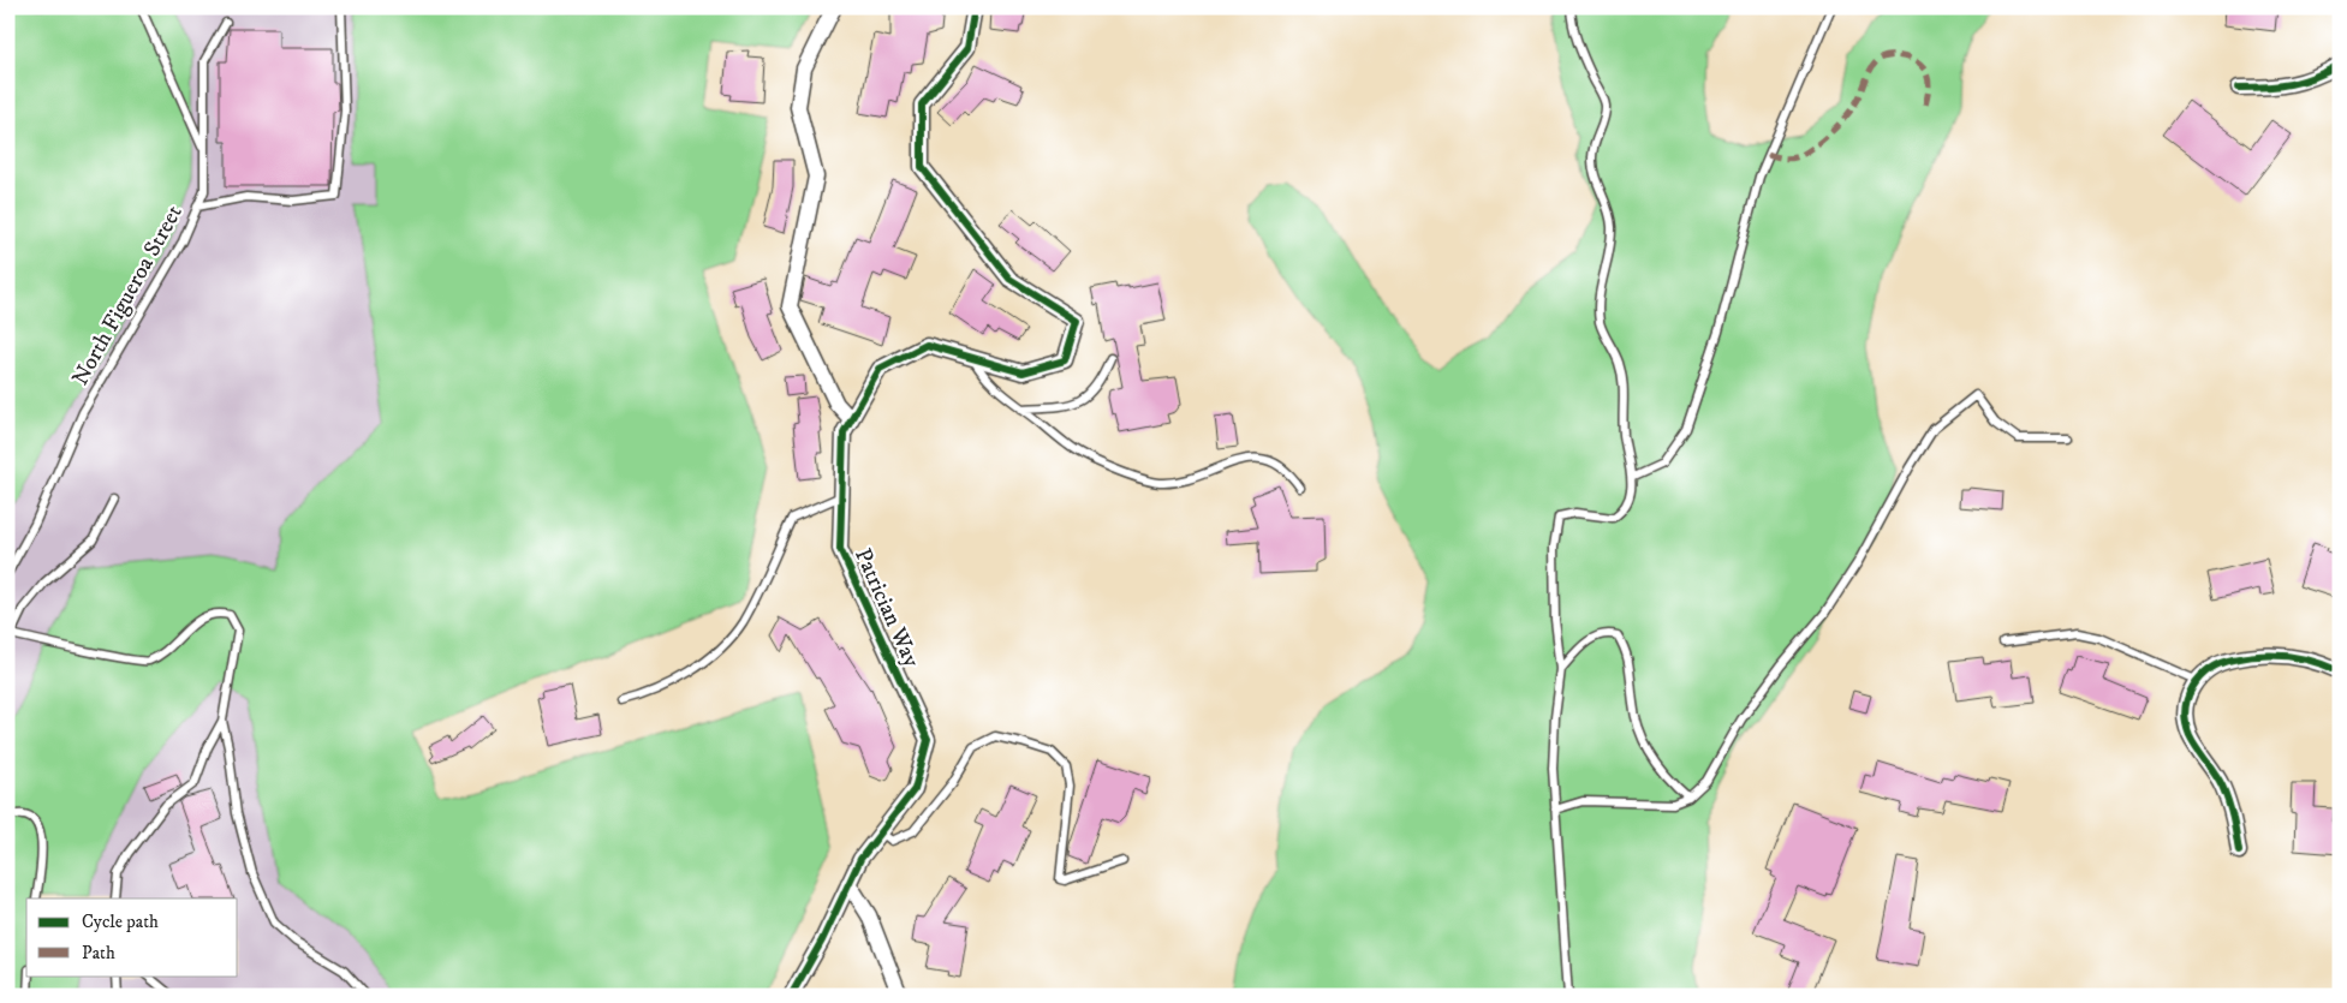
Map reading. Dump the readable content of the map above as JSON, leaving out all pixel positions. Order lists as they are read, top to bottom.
{
  "streets": {
    "street": ["Patrician Way"],
    "lane": ["North Figueroa Street"]
  },
  "legend": ["Cycle path", "Path"]
}
